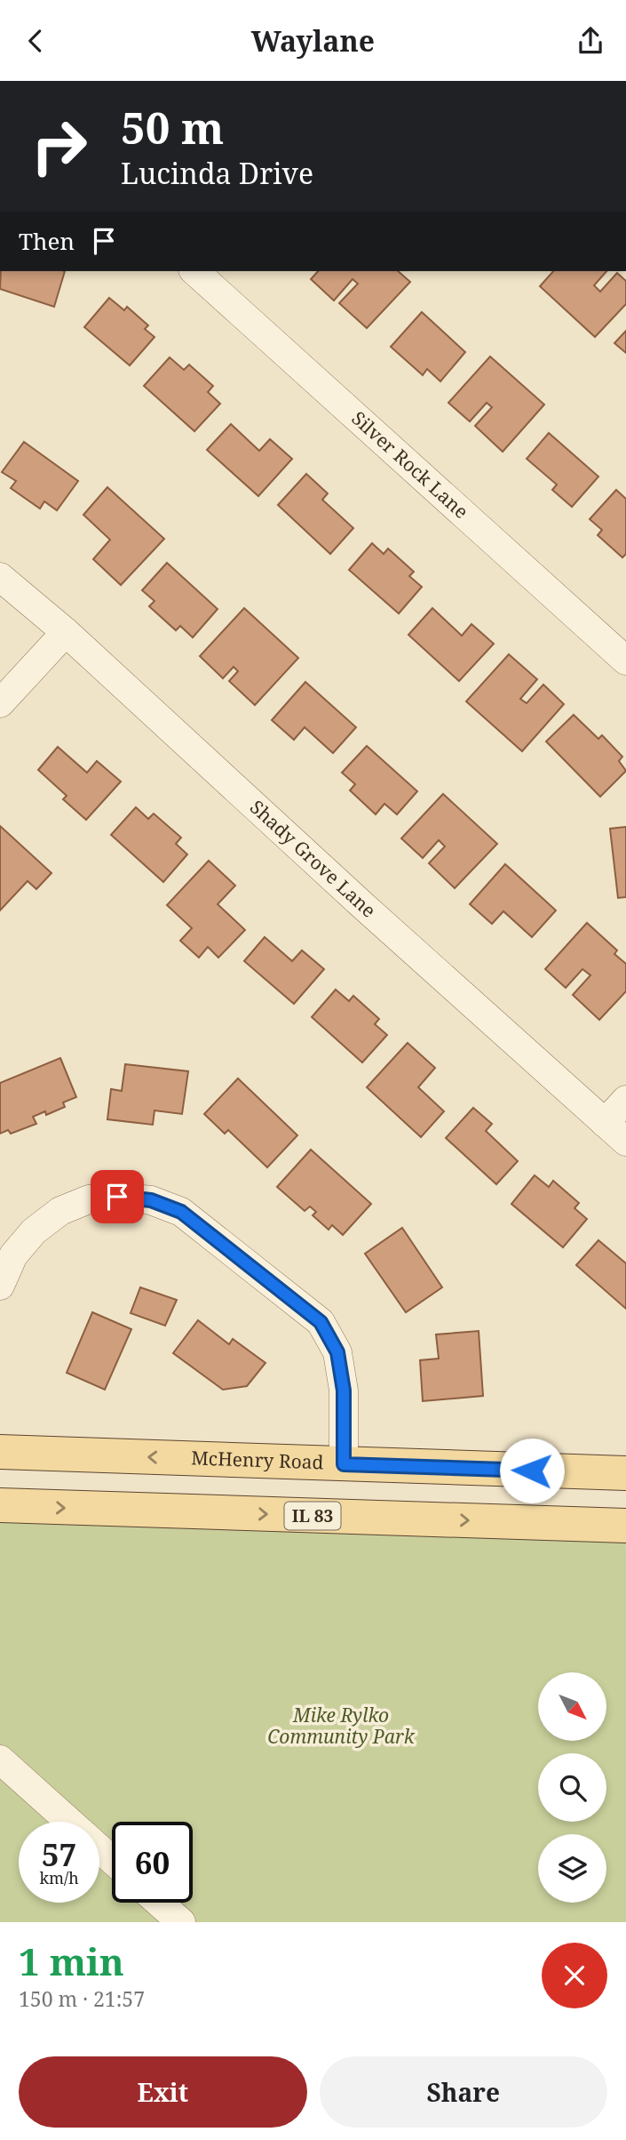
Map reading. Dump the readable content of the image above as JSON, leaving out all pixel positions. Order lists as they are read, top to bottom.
{
  "streets": {
    "main road": ["McHenry Road", "IL 83"],
    "street": ["Silver Rock Lane", "Shady Grove Lane"]
  },
  "parks": ["Mike Rylko Community Park"],
  "north": "bottom right",
  "page": {
    "header": "Waylane",
    "turn": ["50 m", "Lucinda Drive"],
    "then": "Then",
    "speed": "57 km/h",
    "limit": "60",
    "heading": ["1 min", "150 m · 21:57"],
    "buttons": ["Exit", "Share"]
  }
}
